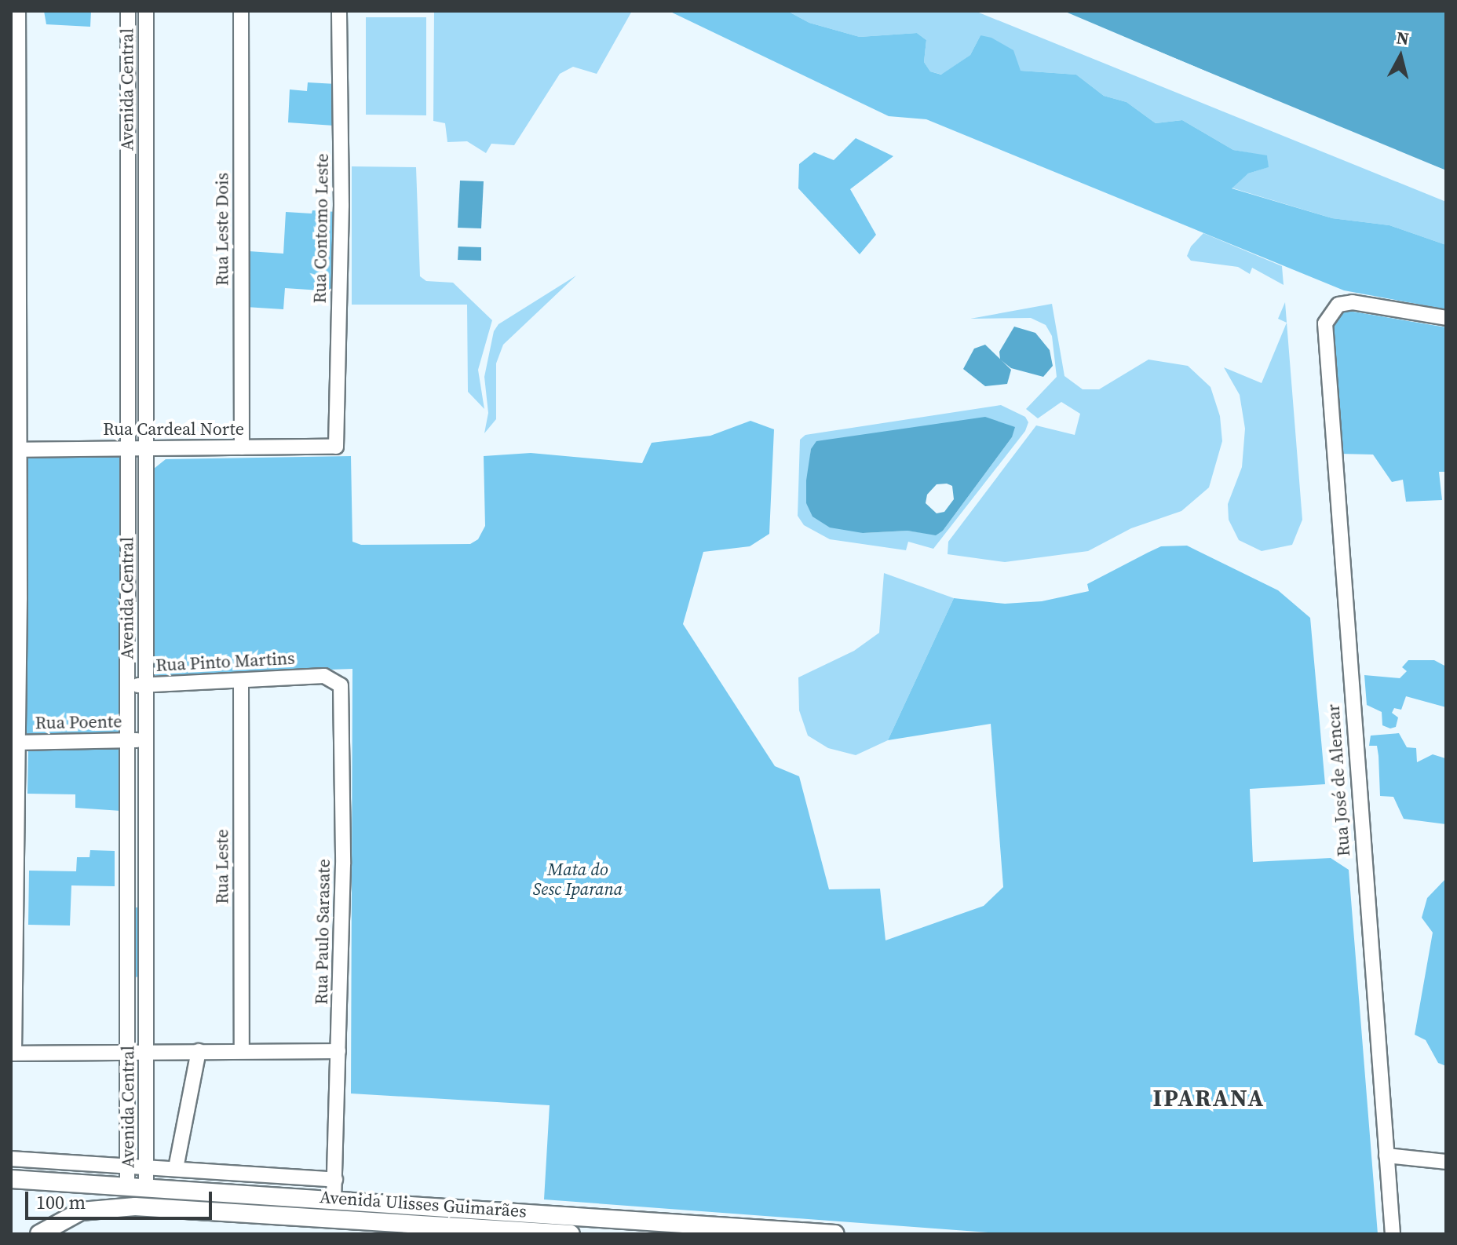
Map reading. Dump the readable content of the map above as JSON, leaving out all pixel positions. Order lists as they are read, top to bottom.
{
  "streets": {
    "main road": ["Avenida Ulisses Guimarães"],
    "street": [
      "Avenida Central",
      "Rua Contomo Leste",
      "Rua Leste Dois",
      "Rua Cardeal Norte",
      "Rua Pinto Martins",
      "Rua Poente",
      "Rua José de Alencar",
      "Rua Leste",
      "Rua Paulo Sarasate"
    ]
  },
  "crossings": [
    ["Avenida Central", "Rua Cardeal Norte"],
    ["Avenida Central", "Rua Pinto Martins"],
    ["Avenida Central", "Rua Poente"],
    ["Avenida Central", "Avenida Ulisses Guimarães"],
    ["Rua Contomo Leste", "Rua Cardeal Norte"],
    ["Rua Leste Dois", "Rua Cardeal Norte"],
    ["Rua Pinto Martins", "Rua Leste"],
    ["Rua Pinto Martins", "Rua Paulo Sarasate"],
    ["Rua Paulo Sarasate", "Avenida Ulisses Guimarães"]
  ],
  "districts": ["IPARANA"],
  "parks": ["Mata do Sesc Iparana"],
  "scale_bar": "100 m",
  "north": "top"
}
